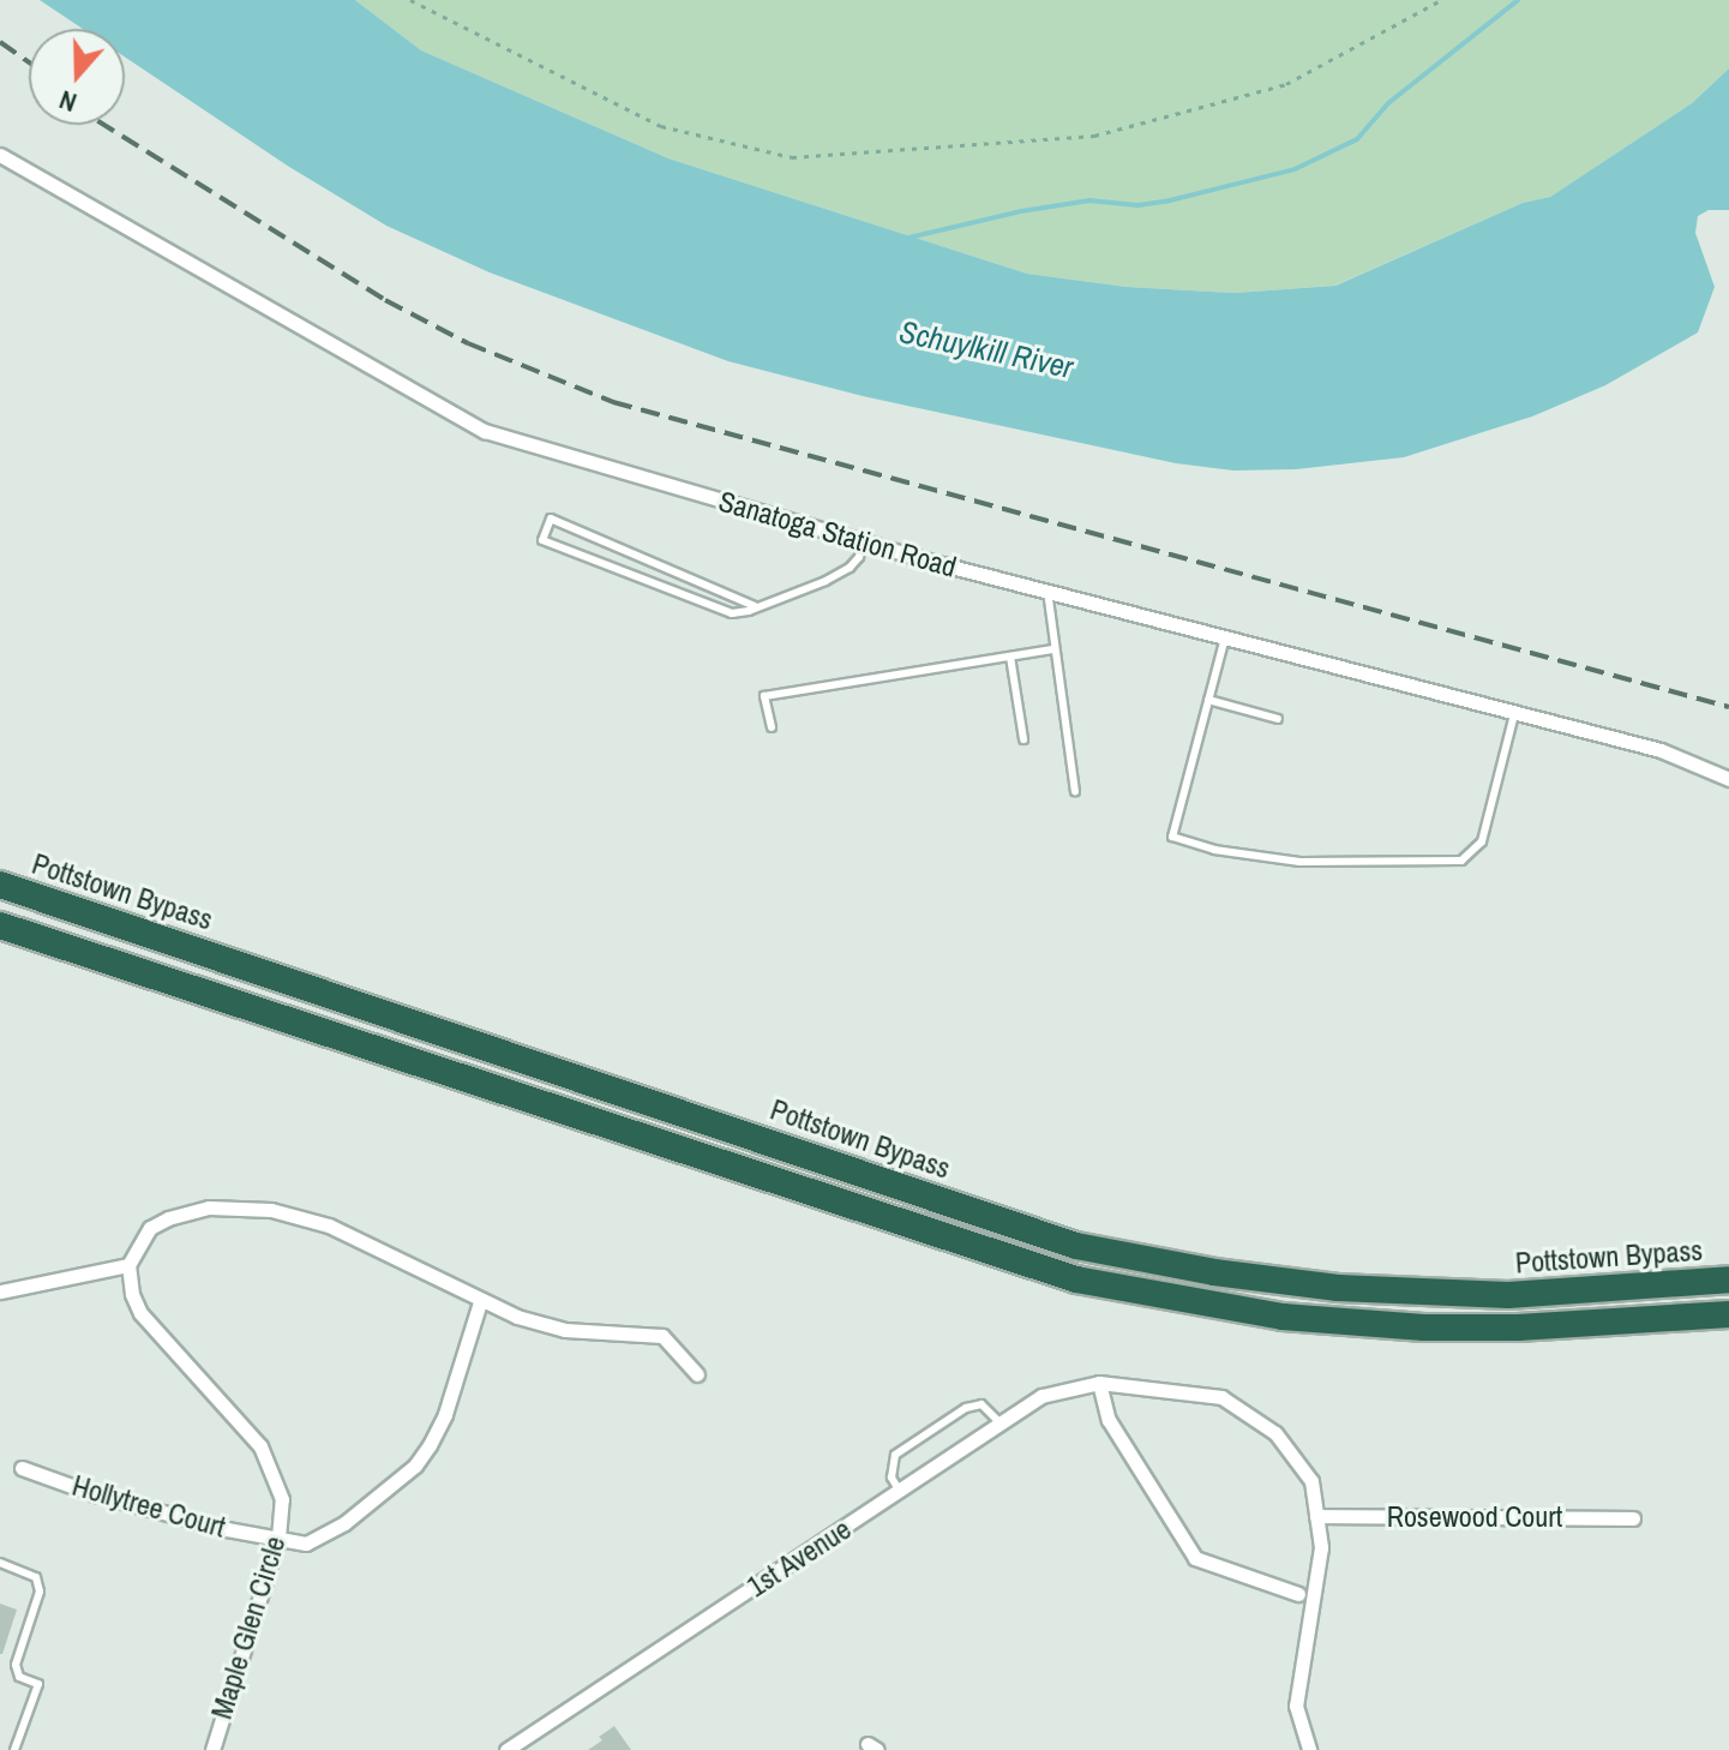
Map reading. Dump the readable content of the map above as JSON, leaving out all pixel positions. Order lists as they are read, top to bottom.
{
  "streets": {
    "highway": ["Pottstown Bypass"],
    "street": [
      "Sanatoga Station Road",
      "Hollytree Court",
      "Rosewood Court",
      "1st Avenue",
      "Maple Glen Circle"
    ]
  },
  "crossings": [
    ["Hollytree Court", "Maple Glen Circle"],
    ["Rosewood Court", "1st Avenue"]
  ],
  "water": ["Schuylkill River"],
  "north": "bottom"
}
